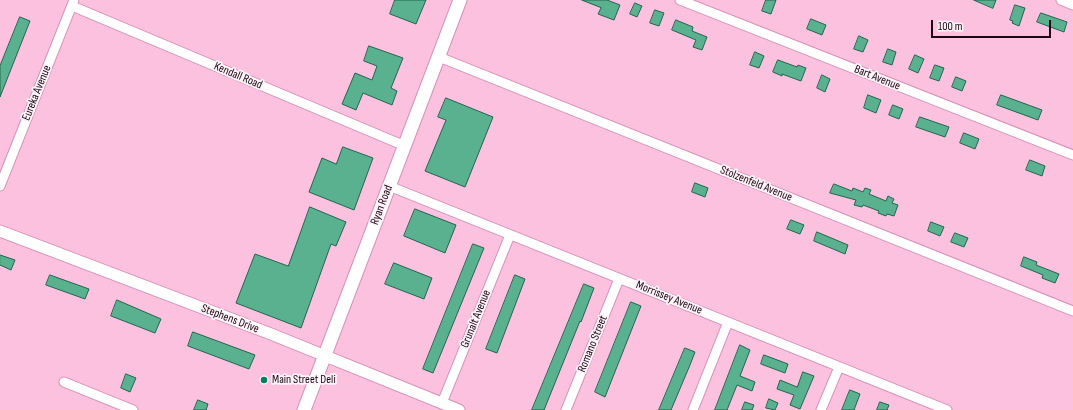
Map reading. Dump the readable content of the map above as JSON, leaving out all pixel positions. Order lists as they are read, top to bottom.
{
  "streets": {
    "main road": ["Ryan Road"],
    "street": [
      "Kendall Road",
      "Bart Avenue",
      "Eureka Avenue",
      "Stolzenfeld Avenue",
      "Morrissey Avenue",
      "Stephens Drive",
      "Grunalt Avenue",
      "Romano Street"
    ]
  },
  "crossings": [
    ["Kendall Road", "Eureka Avenue"],
    ["Kendall Road", "Ryan Road"],
    ["Stolzenfeld Avenue", "Ryan Road"],
    ["Ryan Road", "Morrissey Avenue"],
    ["Ryan Road", "Stephens Drive"],
    ["Morrissey Avenue", "Grunalt Avenue"],
    ["Morrissey Avenue", "Romano Street"],
    ["Stephens Drive", "Grunalt Avenue"]
  ],
  "places": ["Main Street Deli"],
  "scale_bar": "100 m"
}
